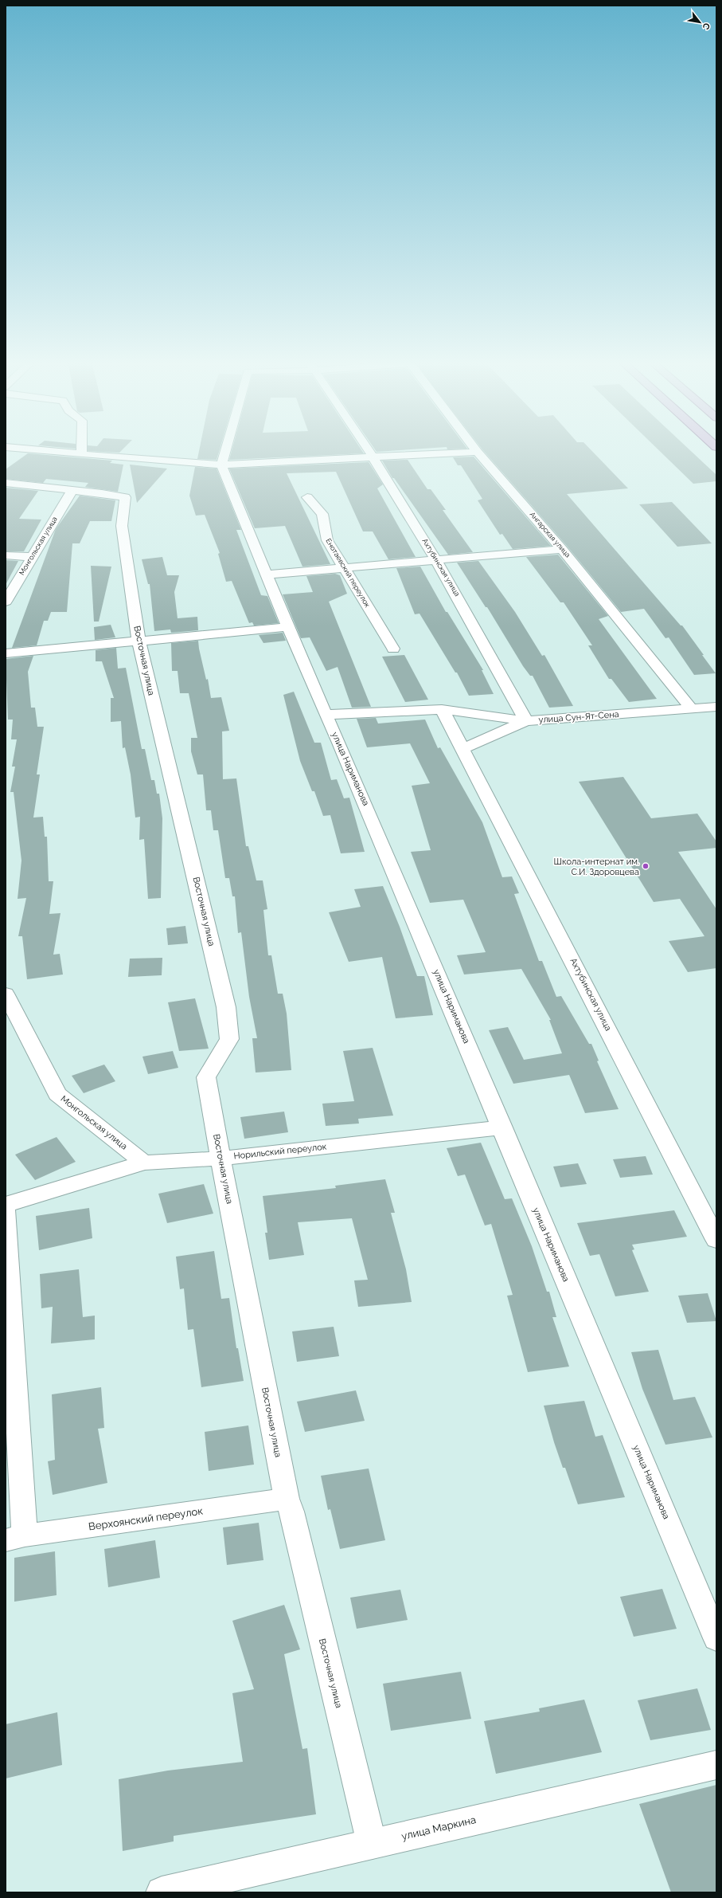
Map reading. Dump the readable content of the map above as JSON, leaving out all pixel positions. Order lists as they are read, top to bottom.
{
  "streets": {
    "street": [
      "Ангарская улица",
      "Монгольская улица",
      "Ахтубинская улица",
      "Енотаевский переулок",
      "Восточная улица",
      "улица Сун-Ят-Сена",
      "улица Нариманова",
      "Норильский переулок",
      "Верхоянский переулок",
      "улица Маркина"
    ]
  },
  "crossings": [
    ["Ангарская улица", "улица Сун-Ят-Сена"],
    ["Монгольская улица", "Восточная улица"],
    ["Монгольская улица", "Норильский переулок"],
    ["Ахтубинская улица", "улица Сун-Ят-Сена"],
    ["Восточная улица", "Норильский переулок"],
    ["Восточная улица", "Верхоянский переулок"],
    ["Восточная улица", "улица Маркина"],
    ["улица Сун-Ят-Сена", "улица Нариманова"],
    ["улица Нариманова", "Норильский переулок"]
  ],
  "places": ["Школа-интернат им. С.И. Здоровцева"],
  "north": "bottom right"
}
